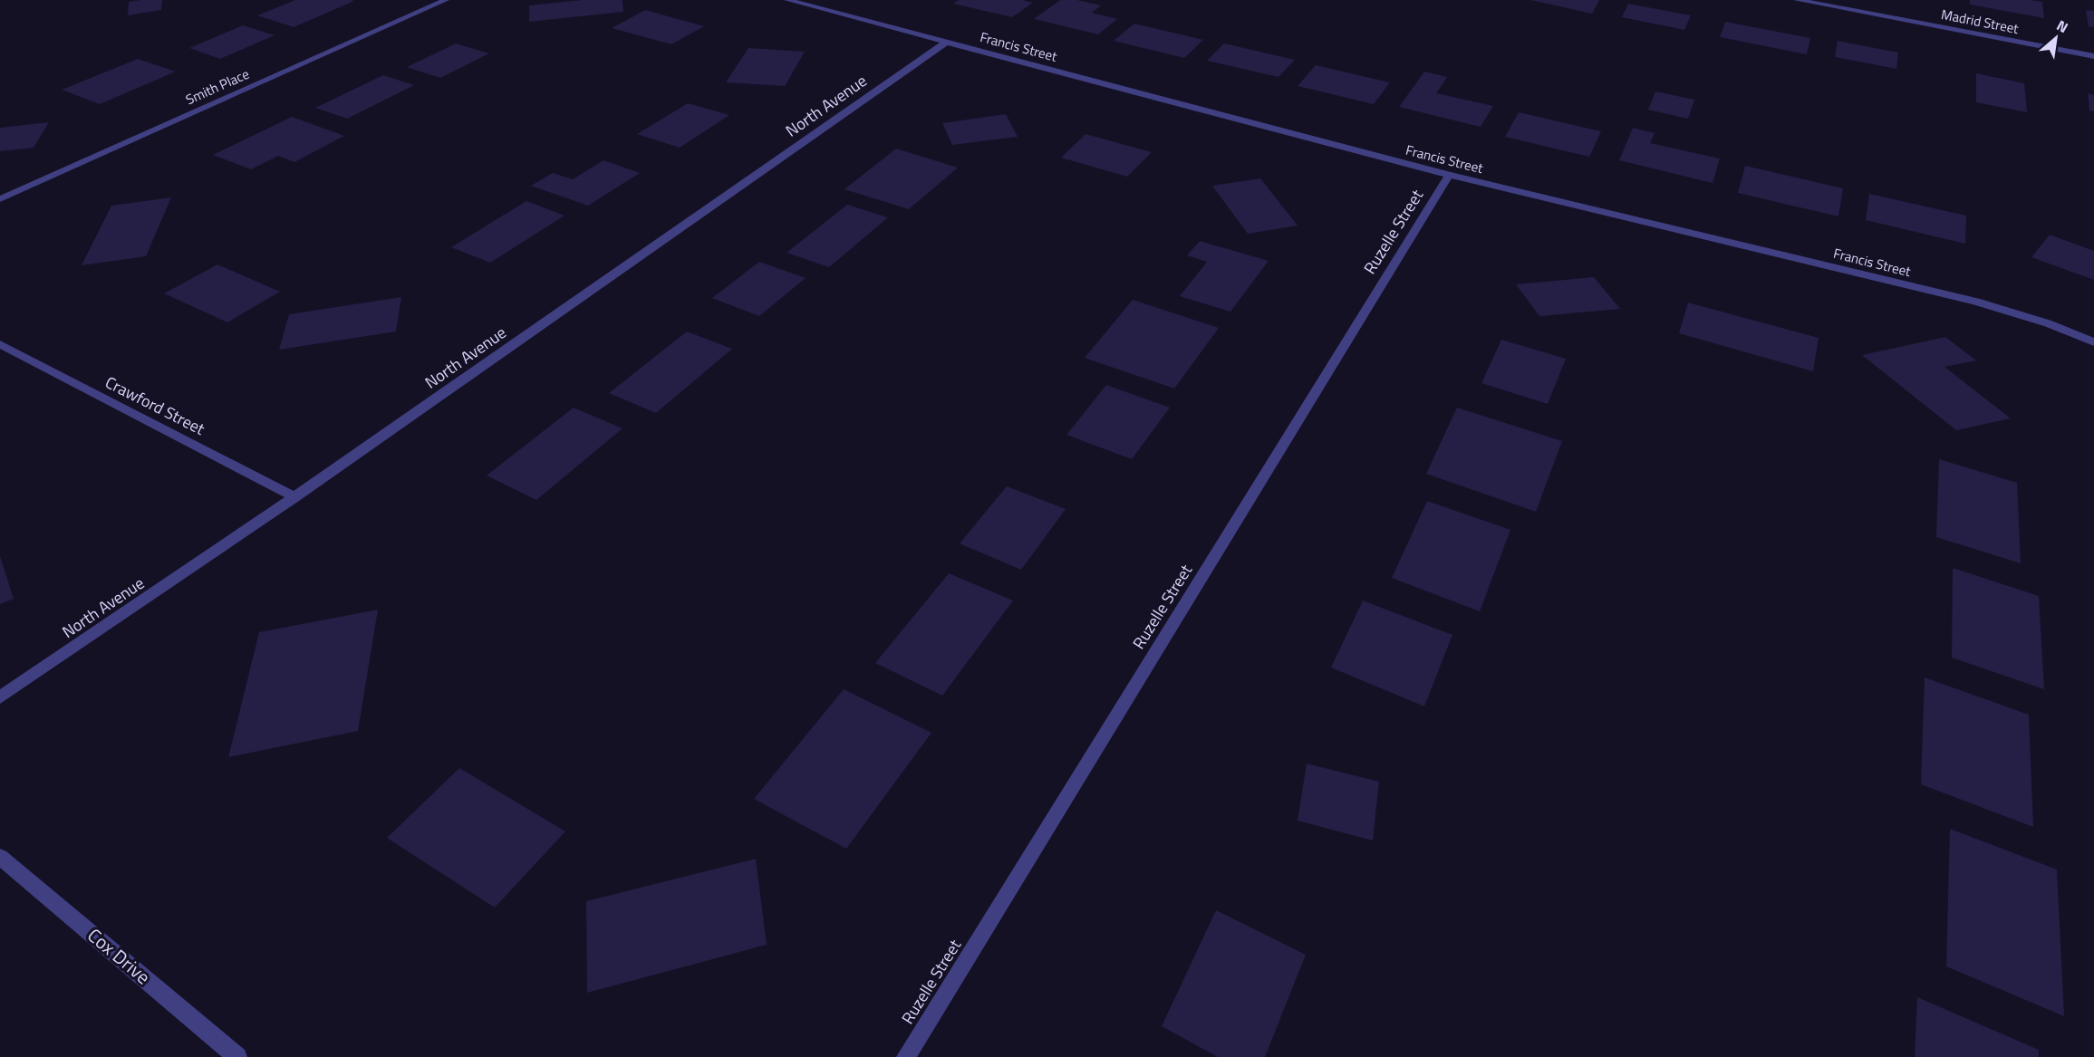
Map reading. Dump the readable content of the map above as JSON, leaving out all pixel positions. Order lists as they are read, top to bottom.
{
  "streets": {
    "street": [
      "Madrid Street",
      "Francis Street",
      "Smith Place",
      "North Avenue",
      "Ruzelle Street",
      "Crawford Street",
      "Cox Drive"
    ]
  },
  "crossings": [
    ["Francis Street", "North Avenue"],
    ["Francis Street", "Ruzelle Street"],
    ["North Avenue", "Crawford Street"]
  ],
  "north": "top right"
}
